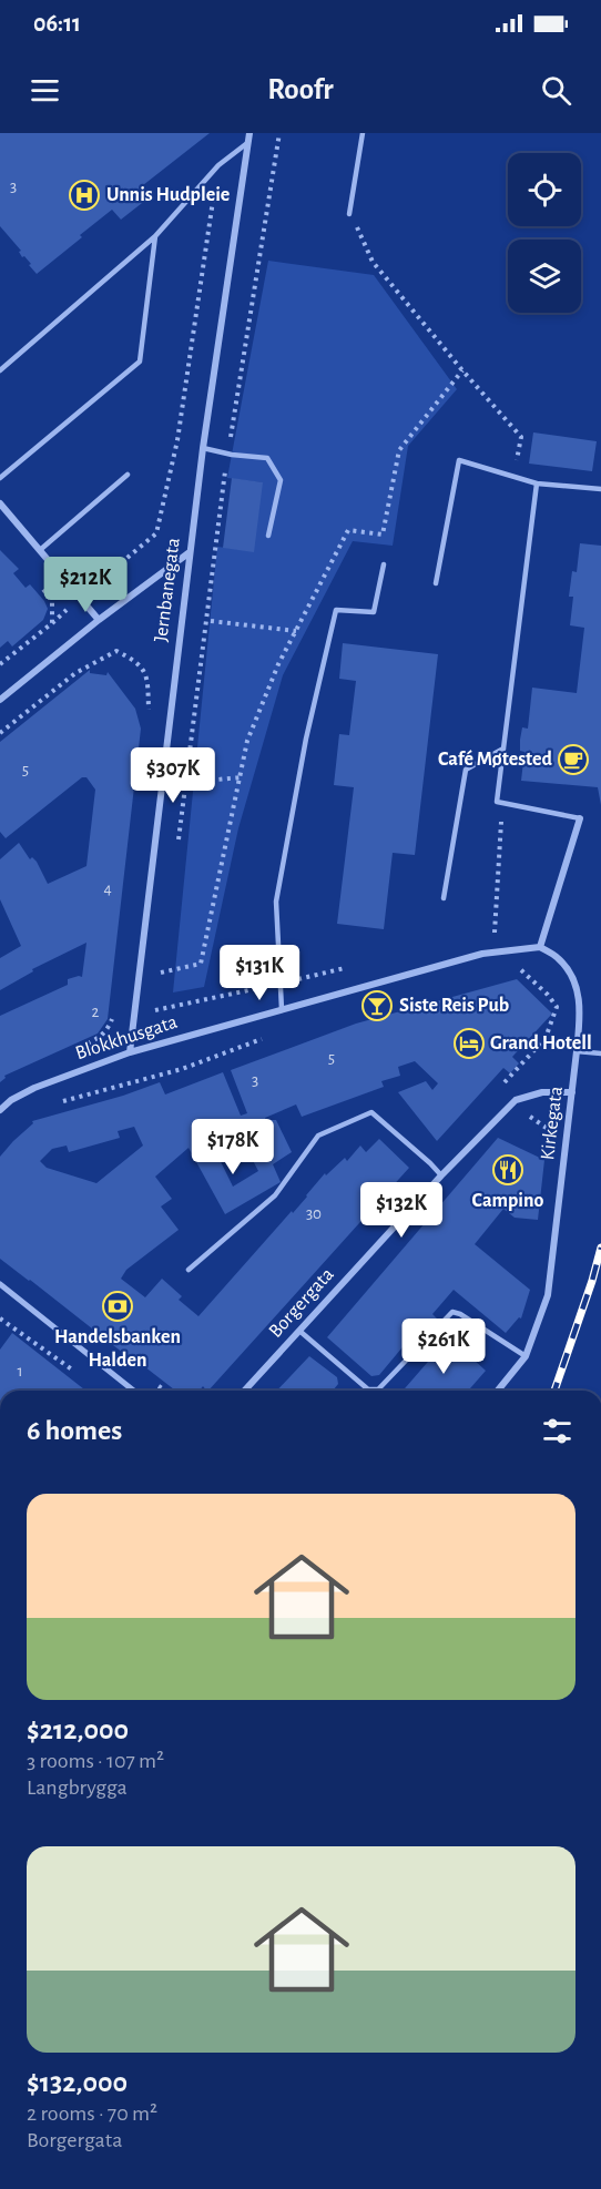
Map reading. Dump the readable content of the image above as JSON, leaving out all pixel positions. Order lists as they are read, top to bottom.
{
  "streets": {
    "street": [
      "Jernbanegata",
      "Blokkhusgata",
      "Kirkegata",
      "Borgergata"
    ]
  },
  "crossings": [
    ["Jernbanegata", "Blokkhusgata"],
    ["Blokkhusgata", "Kirkegata"],
    ["Kirkegata", "Borgergata"]
  ],
  "places": {
    "hospital": ["Unnis Hudpleie"],
    "cafe": ["Café Møtested"],
    "bar": ["Siste Reis Pub"],
    "hotel": ["Grand Hotell"],
    "restaurant": ["Campino"],
    "bank": ["Handelsbanken Halden"]
  },
  "house_numbers": [
    "3",
    "5",
    "4",
    "2",
    "5",
    "3",
    "30",
    "1"
  ],
  "page": {
    "status": "06:11",
    "header": "Roofr",
    "price": [
      "$212K",
      "$307K",
      "$131K",
      "$178K",
      "$132K",
      "$261K"
    ],
    "heading": "6 homes",
    "list": [
      {
        "name": "$212,000",
        "note": "3 rooms · 107 m² · Langbrygga"
      },
      {
        "name": "$132,000",
        "note": "2 rooms · 70 m² · Borgergata"
      }
    ]
  }
}
